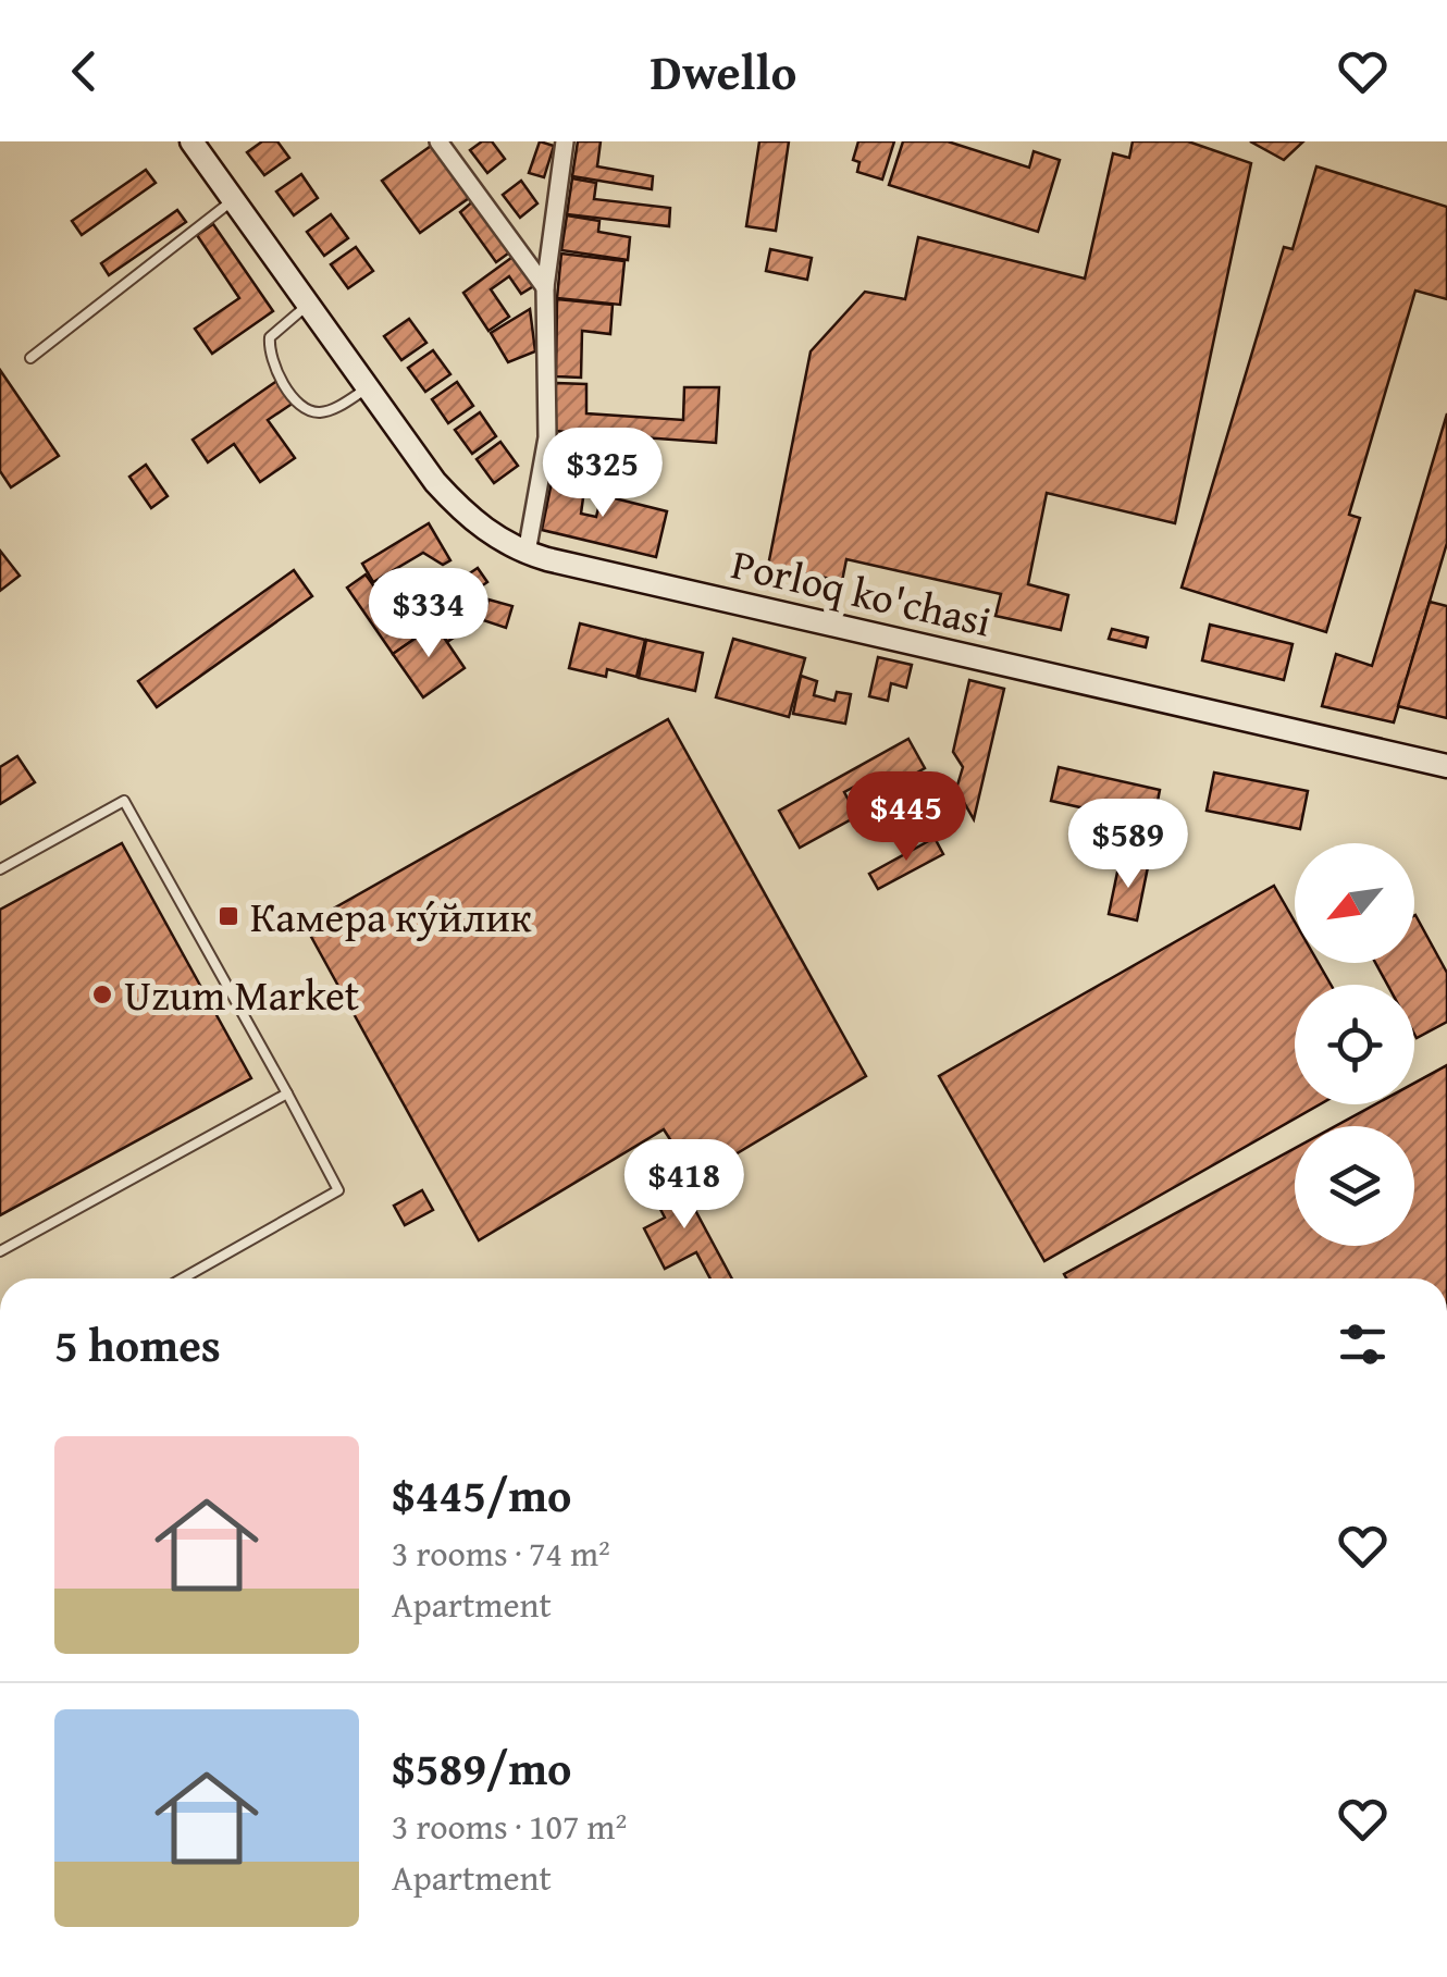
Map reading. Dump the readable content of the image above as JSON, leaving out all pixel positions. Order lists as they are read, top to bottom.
{
  "streets": {
    "main road": ["Porloq ko'chasi"]
  },
  "places": {
    "transit": ["Камера ку́йлик"],
    "other": ["Uzum Market"]
  },
  "north": "bottom left",
  "page": {
    "header": "Dwello",
    "price": [
      "$325",
      "$334",
      "$445",
      "$589",
      "$418"
    ],
    "heading": "5 homes",
    "list": [
      {
        "name": "$445/mo",
        "note": "3 rooms · 74 m² · Apartment"
      },
      {
        "name": "$589/mo",
        "note": "3 rooms · 107 m² · Apartment"
      }
    ]
  }
}
